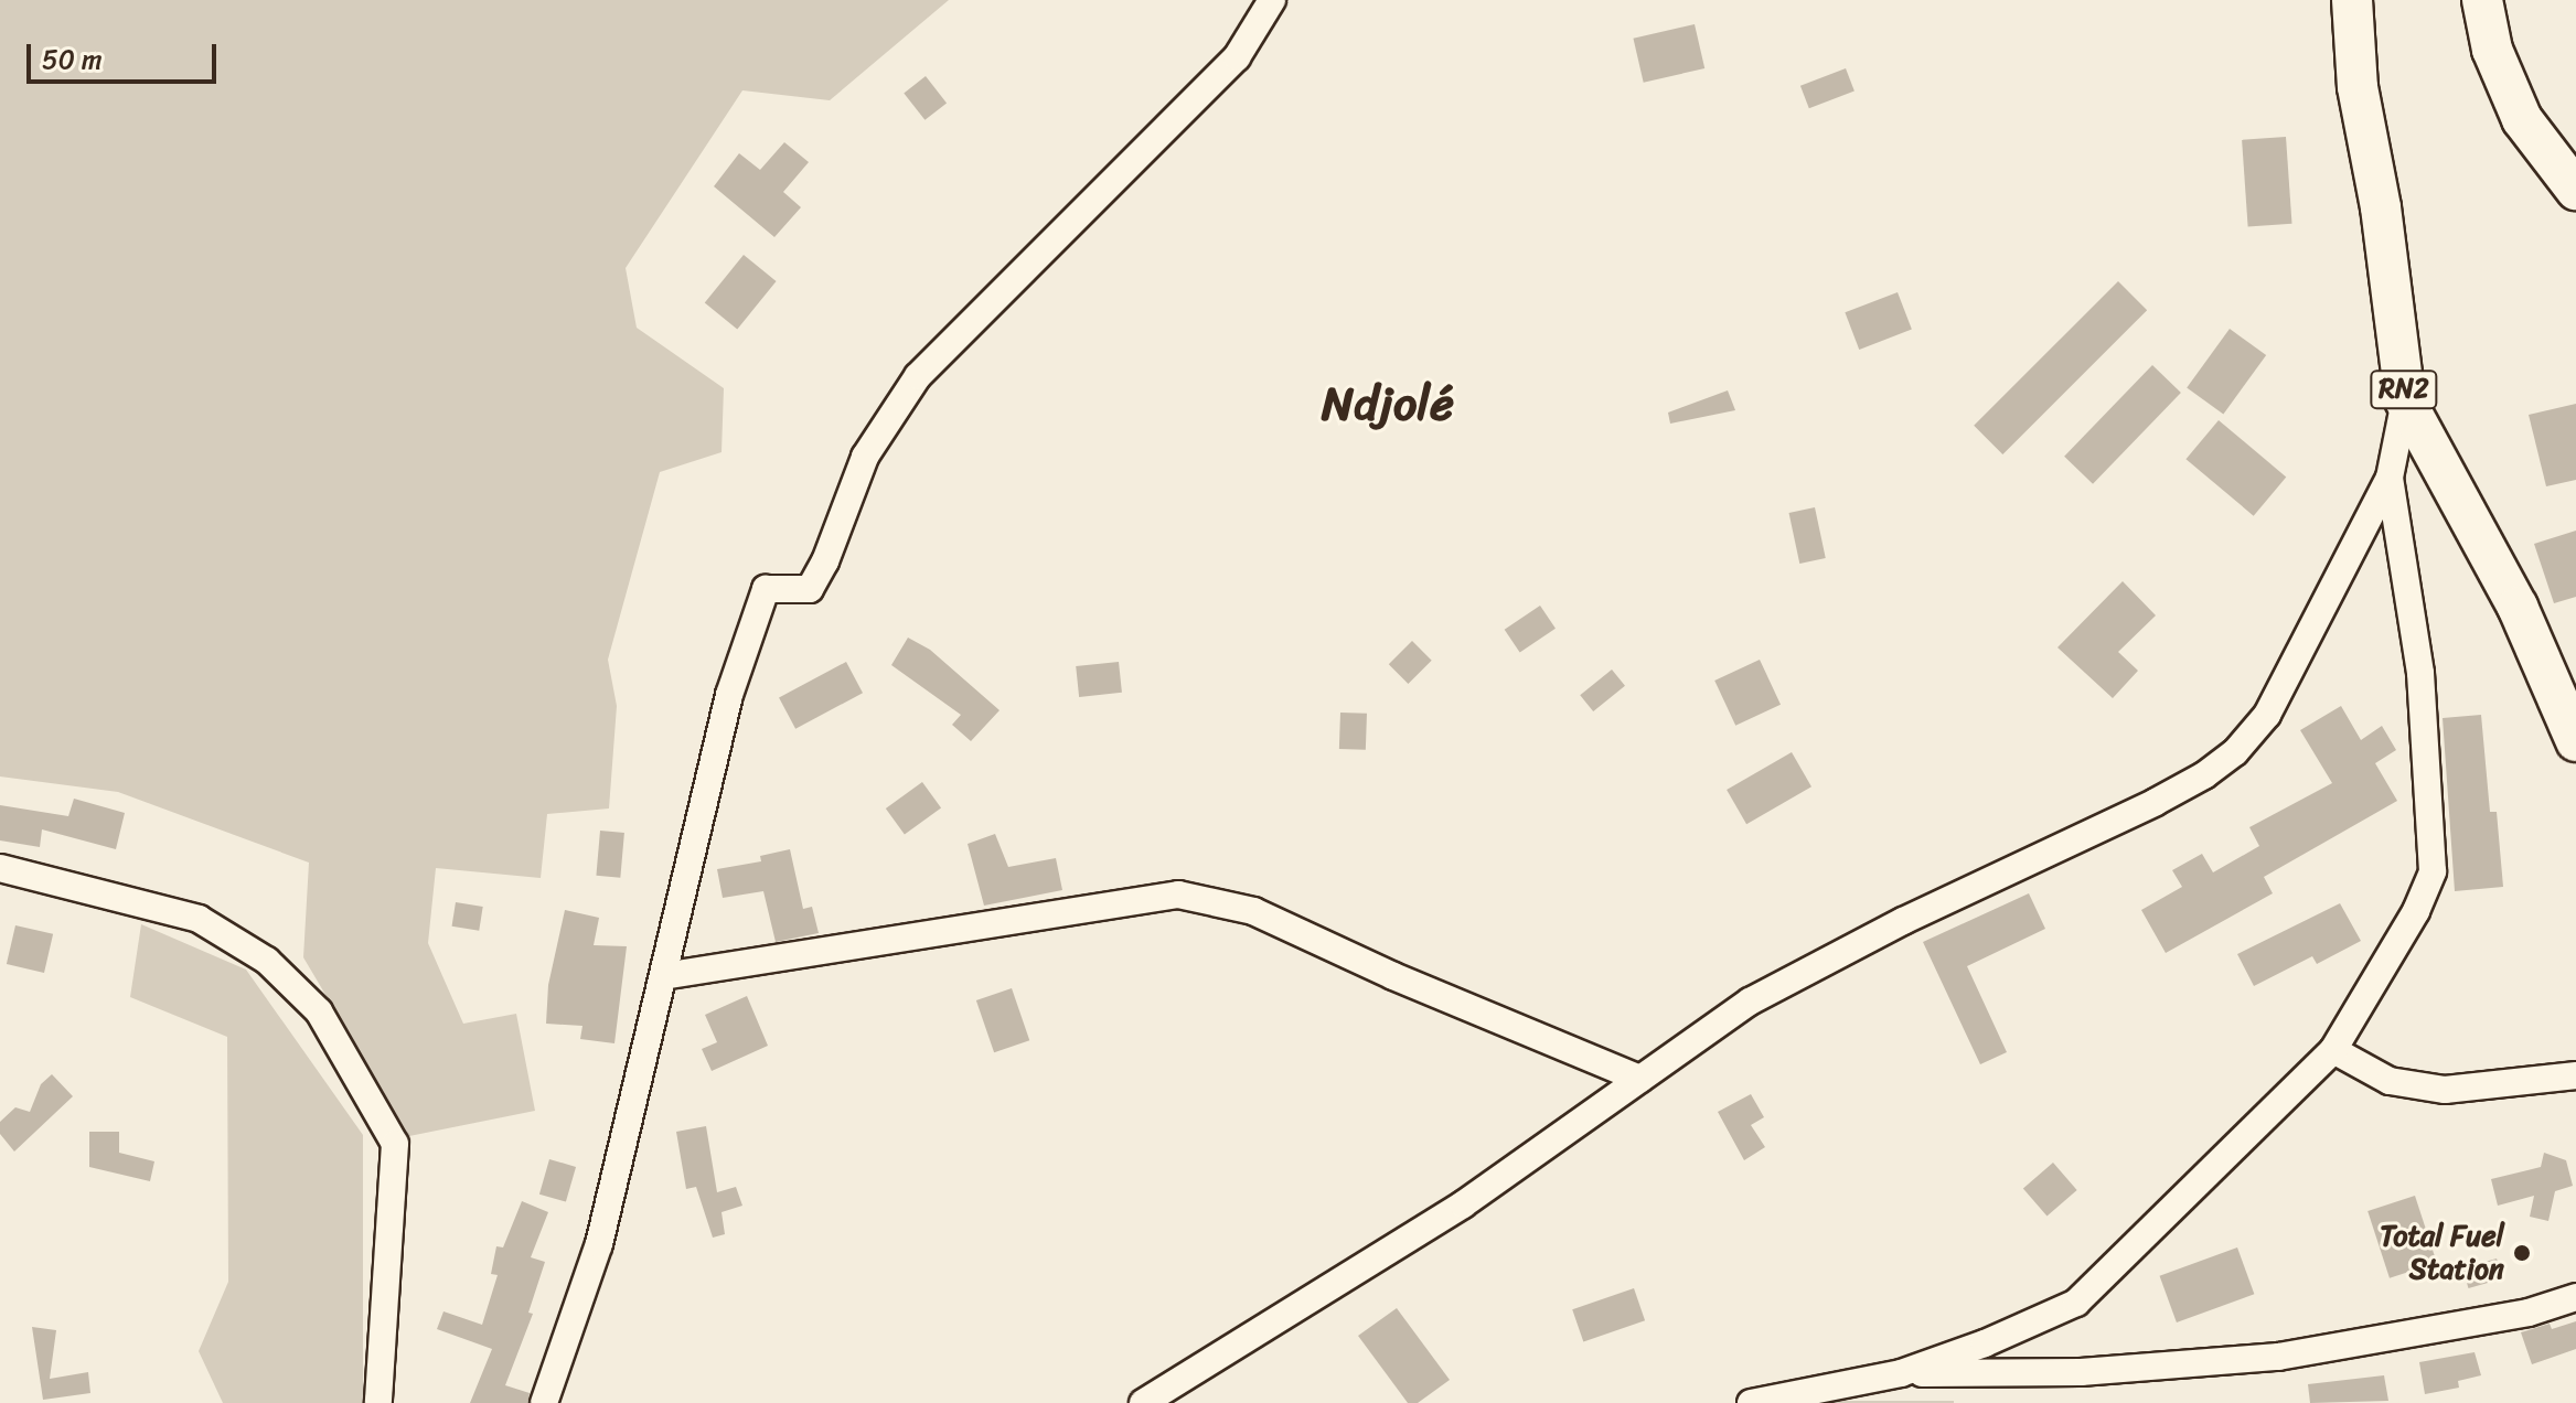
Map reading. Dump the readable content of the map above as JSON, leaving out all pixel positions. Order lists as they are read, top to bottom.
{
  "streets": {
    "highway": ["RN2"]
  },
  "districts": ["Ndjolé"],
  "places": ["Total Fuel Station"],
  "scale_bar": "50 m"
}
